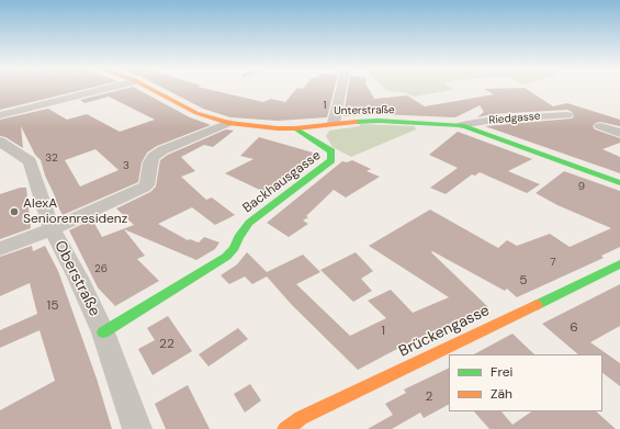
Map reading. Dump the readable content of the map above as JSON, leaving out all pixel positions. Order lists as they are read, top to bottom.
{
  "streets": {
    "street": [
      "Unterstraße",
      "Riedgasse",
      "Backhausgasse",
      "Oberstraße",
      "Brückengasse"
    ]
  },
  "crossings": [
    ["Unterstraße", "Riedgasse"],
    ["Unterstraße", "Backhausgasse"],
    ["Backhausgasse", "Oberstraße"]
  ],
  "places": ["AlexA Seniorenresidenz"],
  "house_numbers": [
    "1",
    "32",
    "3",
    "9",
    "7",
    "26",
    "5",
    "15",
    "6",
    "1",
    "22",
    "2"
  ],
  "legend": ["Frei", "Zäh"]
}
